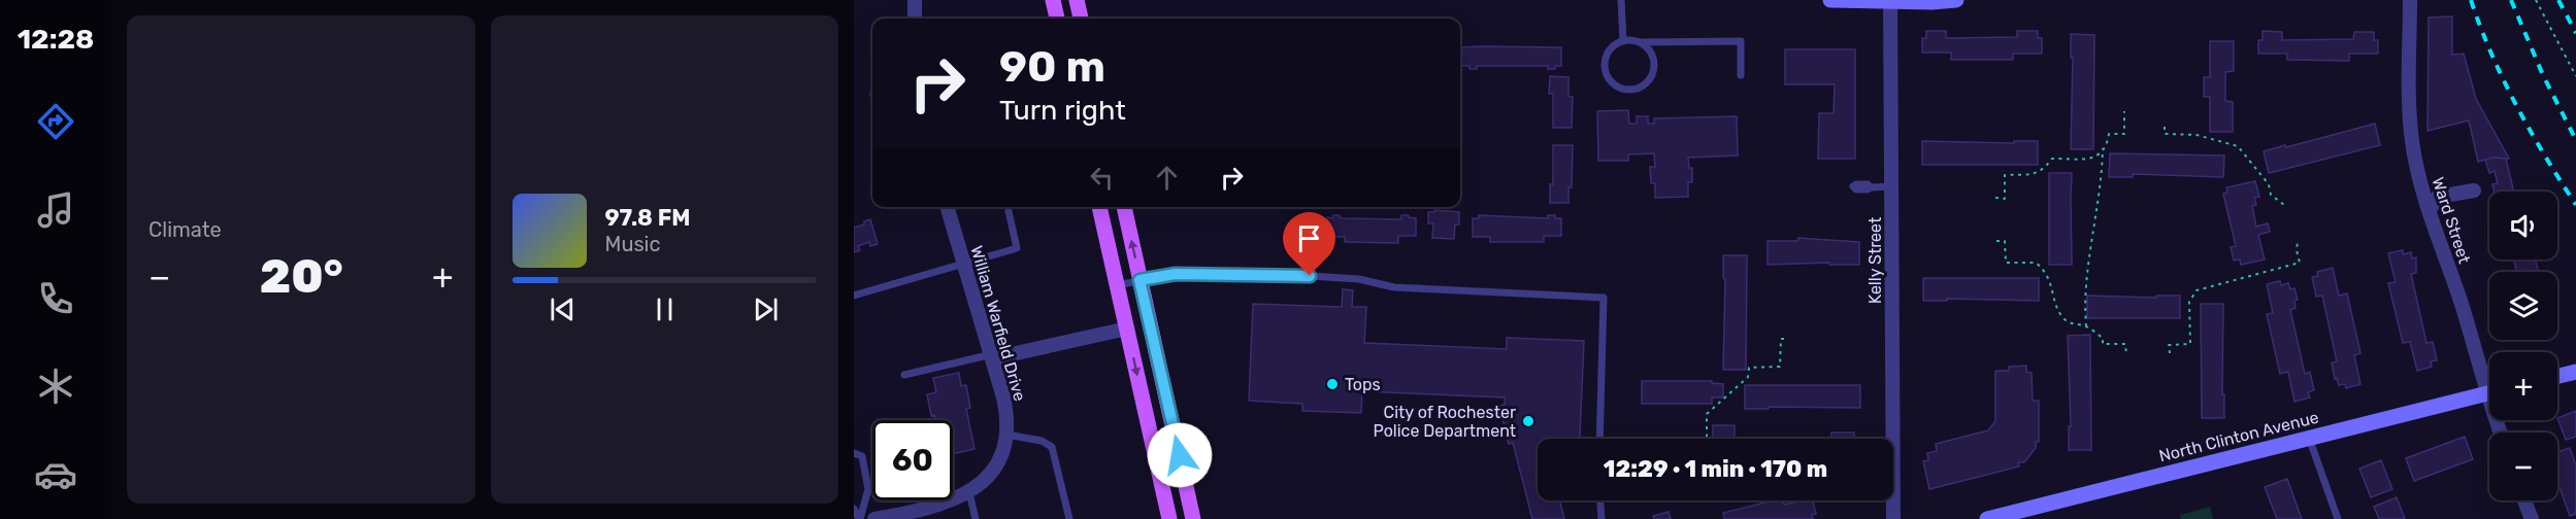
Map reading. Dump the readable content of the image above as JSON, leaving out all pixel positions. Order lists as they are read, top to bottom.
{
  "streets": {
    "main road": ["North Clinton Avenue"],
    "street": ["Ward Street", "Kelly Street", "William Warfield Drive"]
  },
  "places": ["Tops", "City of Rochester Police Department"],
  "page": {
    "tabs": "12:28",
    "tile": "Climate",
    "turn": ["90 m", "Turn right"],
    "map_buttons": ["+", "−"],
    "song": ["97.8 FM", "Music"],
    "heat": ["−", "20°", "+"],
    "limit": "60",
    "trip": "12:29 · 1 min · 170 m"
  }
}
